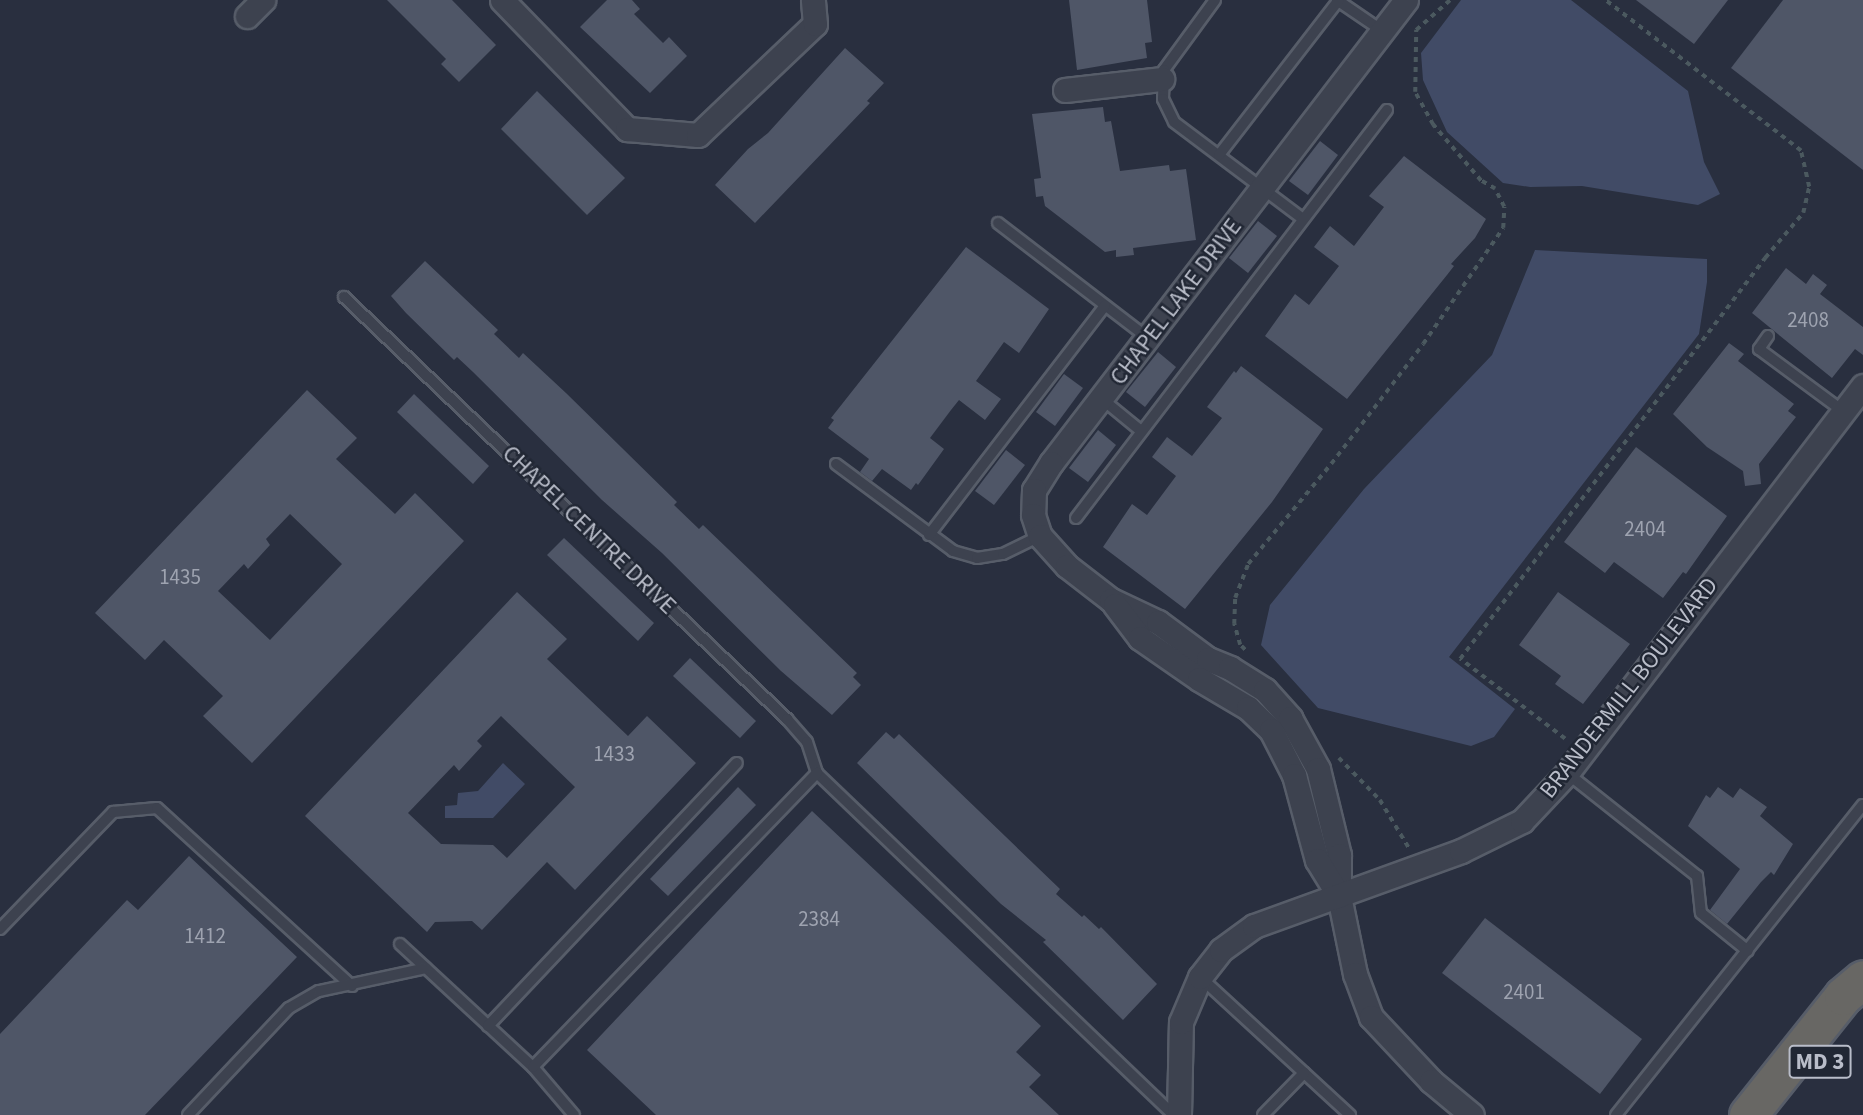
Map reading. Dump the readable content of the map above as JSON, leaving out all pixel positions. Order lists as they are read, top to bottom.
{
  "streets": {
    "highway": ["MD 3"],
    "street": ["CHAPEL LAKE DRIVE", "BRANDERMILL BOULEVARD"],
    "lane": ["CHAPEL CENTRE DRIVE"]
  },
  "house_numbers": [
    "2408",
    "2404",
    "1435",
    "1433",
    "2384",
    "1412",
    "2401"
  ]
}
